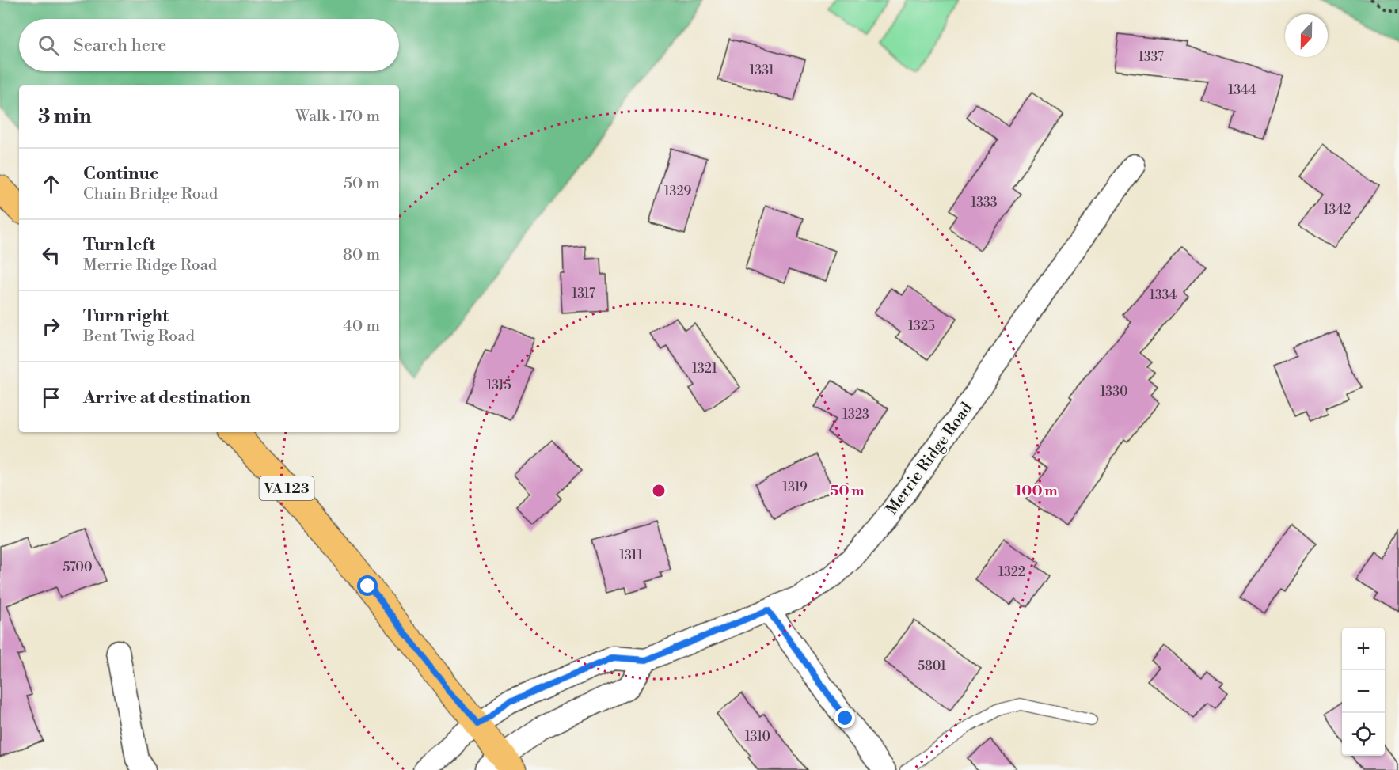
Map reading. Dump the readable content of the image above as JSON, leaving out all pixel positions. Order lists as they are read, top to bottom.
{
  "streets": {
    "main road": ["VA 123"],
    "street": ["Merrie Ridge Road"]
  },
  "crossings": [
    ["Merrie Ridge Road", "VA 123"]
  ],
  "house_numbers": [
    "1337",
    "1331",
    "1344",
    "1329",
    "1333",
    "1342",
    "1317",
    "1334",
    "1325",
    "1321",
    "1315",
    "1330",
    "1323",
    "1319",
    "1311",
    "5700",
    "1322",
    "5801",
    "1310"
  ],
  "north": "bottom",
  "page": {
    "search": "Search here",
    "heading": ["3 min", "Walk · 170 m"],
    "list": [
      ["Continue", "Chain Bridge Road", "50 m"],
      ["Turn left", "Merrie Ridge Road", "80 m"],
      ["Turn right", "Bent Twig Road", "40 m"],
      "Arrive at destination"
    ],
    "map_buttons": ["+", "−"]
  },
  "rings": ["50 m", "100 m"]
}
